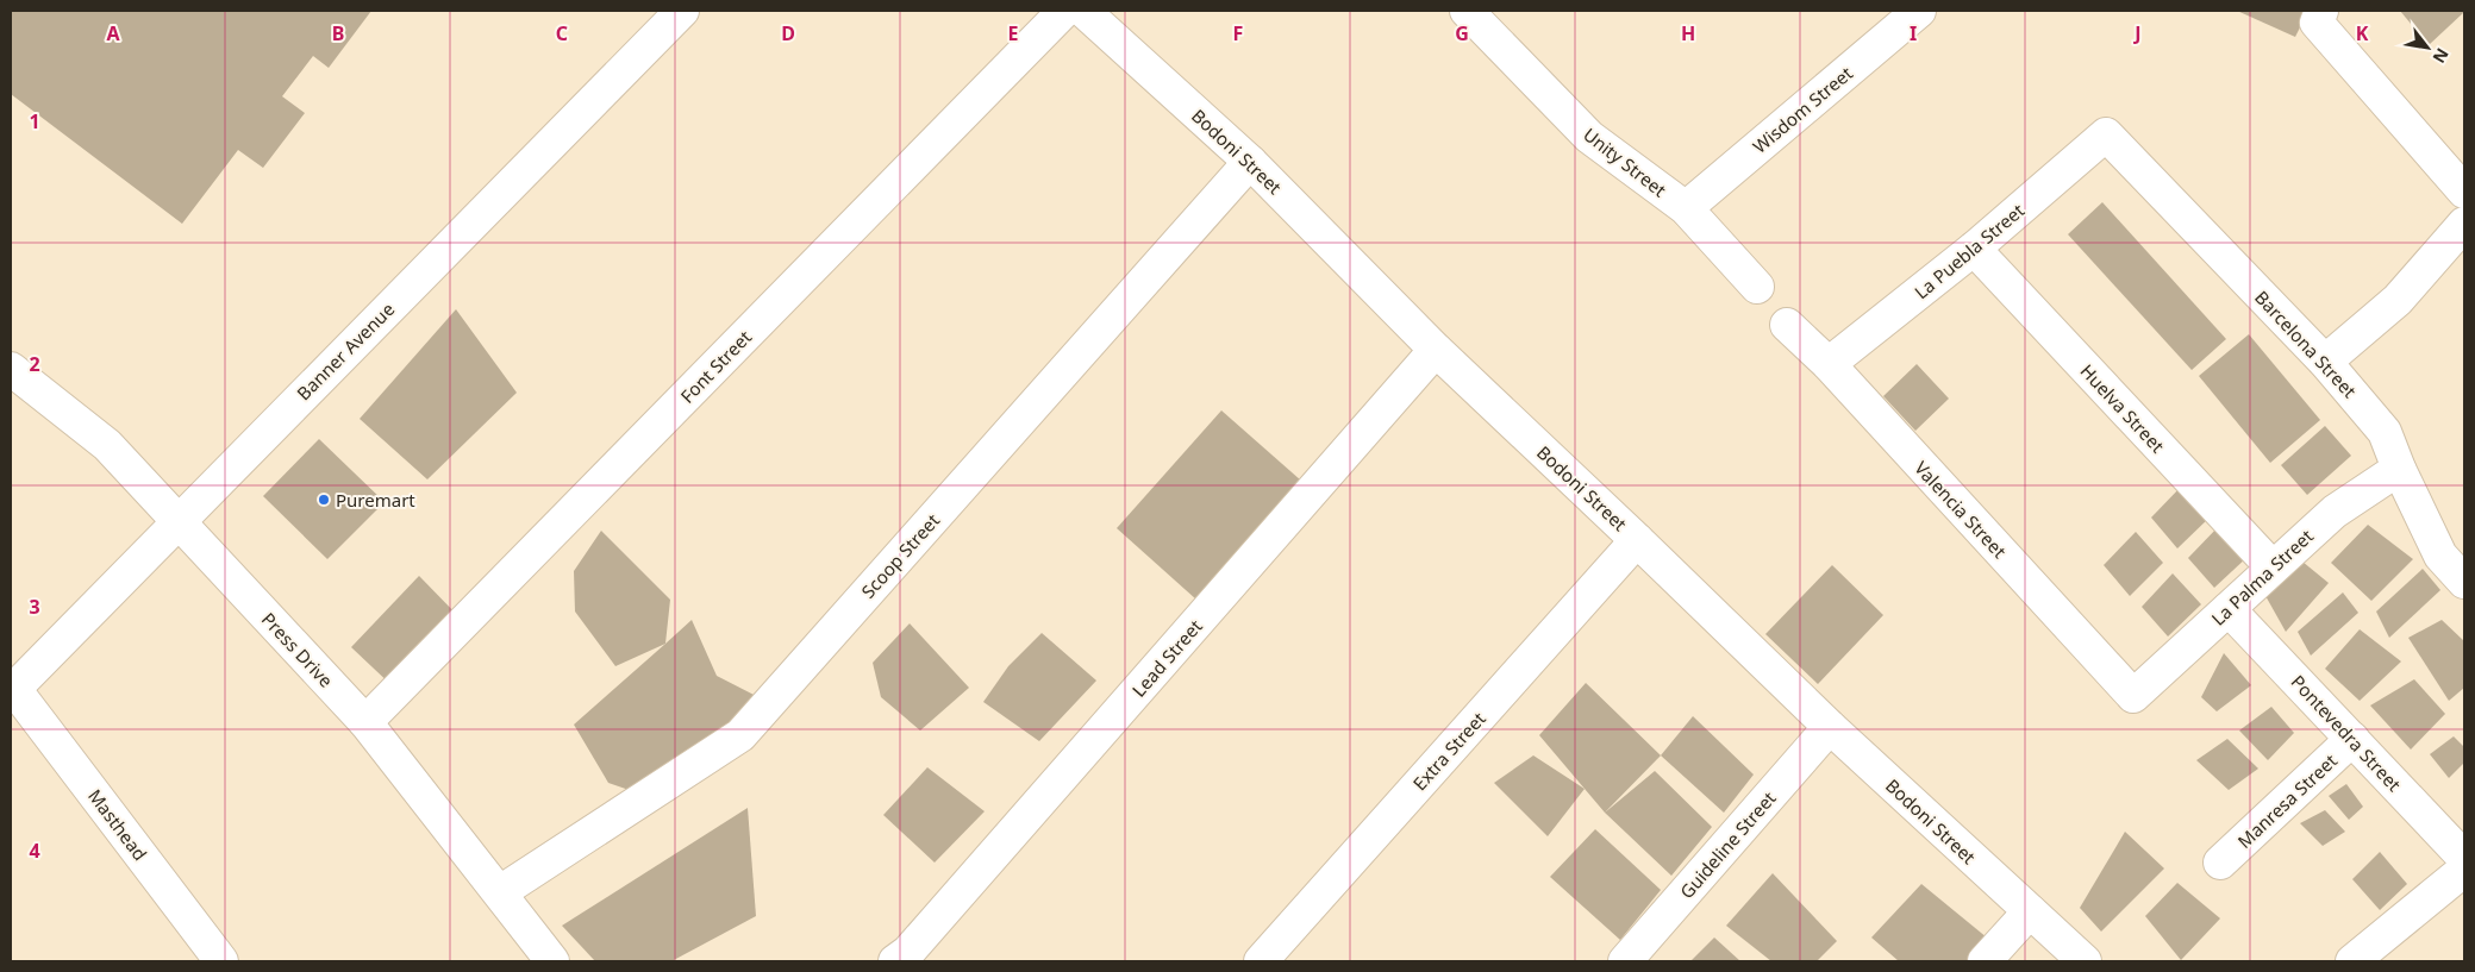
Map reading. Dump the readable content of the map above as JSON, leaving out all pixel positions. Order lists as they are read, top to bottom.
{
  "streets": {
    "street": [
      "Wisdom Street",
      "Bodoni Street",
      "Unity Street",
      "La Puebla Street",
      "Barcelona Street",
      "Banner Avenue",
      "Font Street",
      "Huelva Street",
      "Valencia Street",
      "Scoop Street",
      "La Palma Street",
      "Press Drive",
      "Lead Street",
      "Pontevedra Street",
      "Extra Street",
      "Manresa Street",
      "Masthead",
      "Guideline Street"
    ]
  },
  "crossings": [
    ["Wisdom Street", "Unity Street"],
    ["Bodoni Street", "Scoop Street"],
    ["Bodoni Street", "Lead Street"],
    ["Bodoni Street", "Extra Street"],
    ["Bodoni Street", "Guideline Street"],
    ["La Puebla Street", "Barcelona Street"],
    ["La Puebla Street", "Huelva Street"],
    ["La Puebla Street", "Valencia Street"],
    ["Barcelona Street", "La Palma Street"],
    ["Banner Avenue", "Press Drive"],
    ["Banner Avenue", "Masthead"],
    ["Font Street", "Press Drive"],
    ["Huelva Street", "La Palma Street"],
    ["Valencia Street", "La Palma Street"],
    ["Scoop Street", "Press Drive"],
    ["La Palma Street", "Pontevedra Street"],
    ["Pontevedra Street", "Manresa Street"]
  ],
  "places": ["Puremart"],
  "north": "bottom right",
  "grid": {
    "columns": [
      "A",
      "B",
      "C",
      "D",
      "E",
      "F",
      "G",
      "H",
      "I",
      "J",
      "K"
    ],
    "rows": [
      "1",
      "2",
      "3",
      "4"
    ]
  }
}
